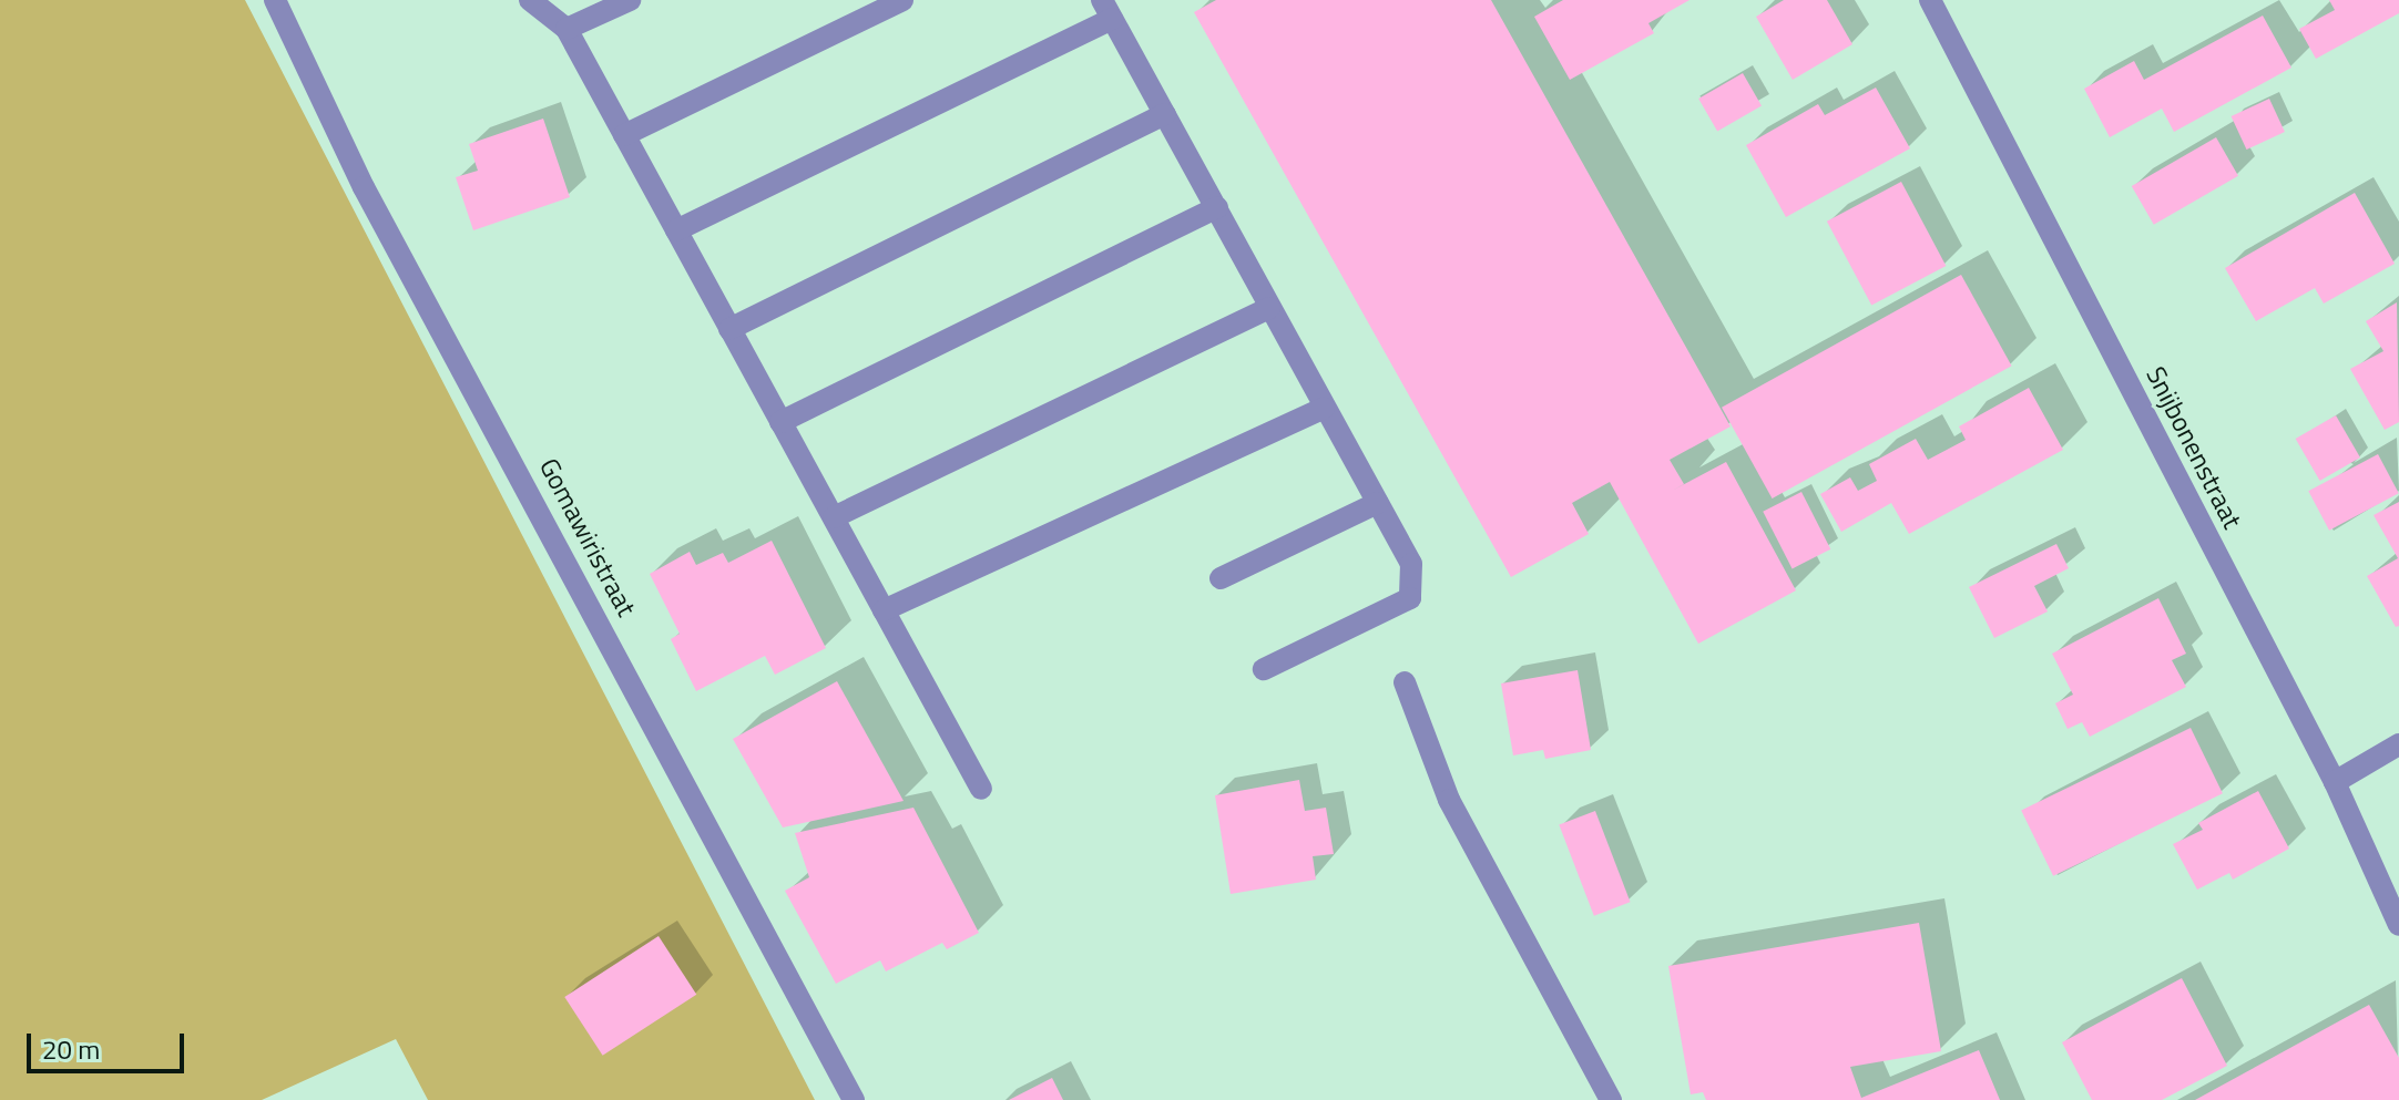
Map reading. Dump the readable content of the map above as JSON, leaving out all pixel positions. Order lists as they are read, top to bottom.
{
  "streets": {
    "street": ["Snijbonenstraat", "Gomawiristraat"]
  },
  "scale_bar": "20 m"
}
